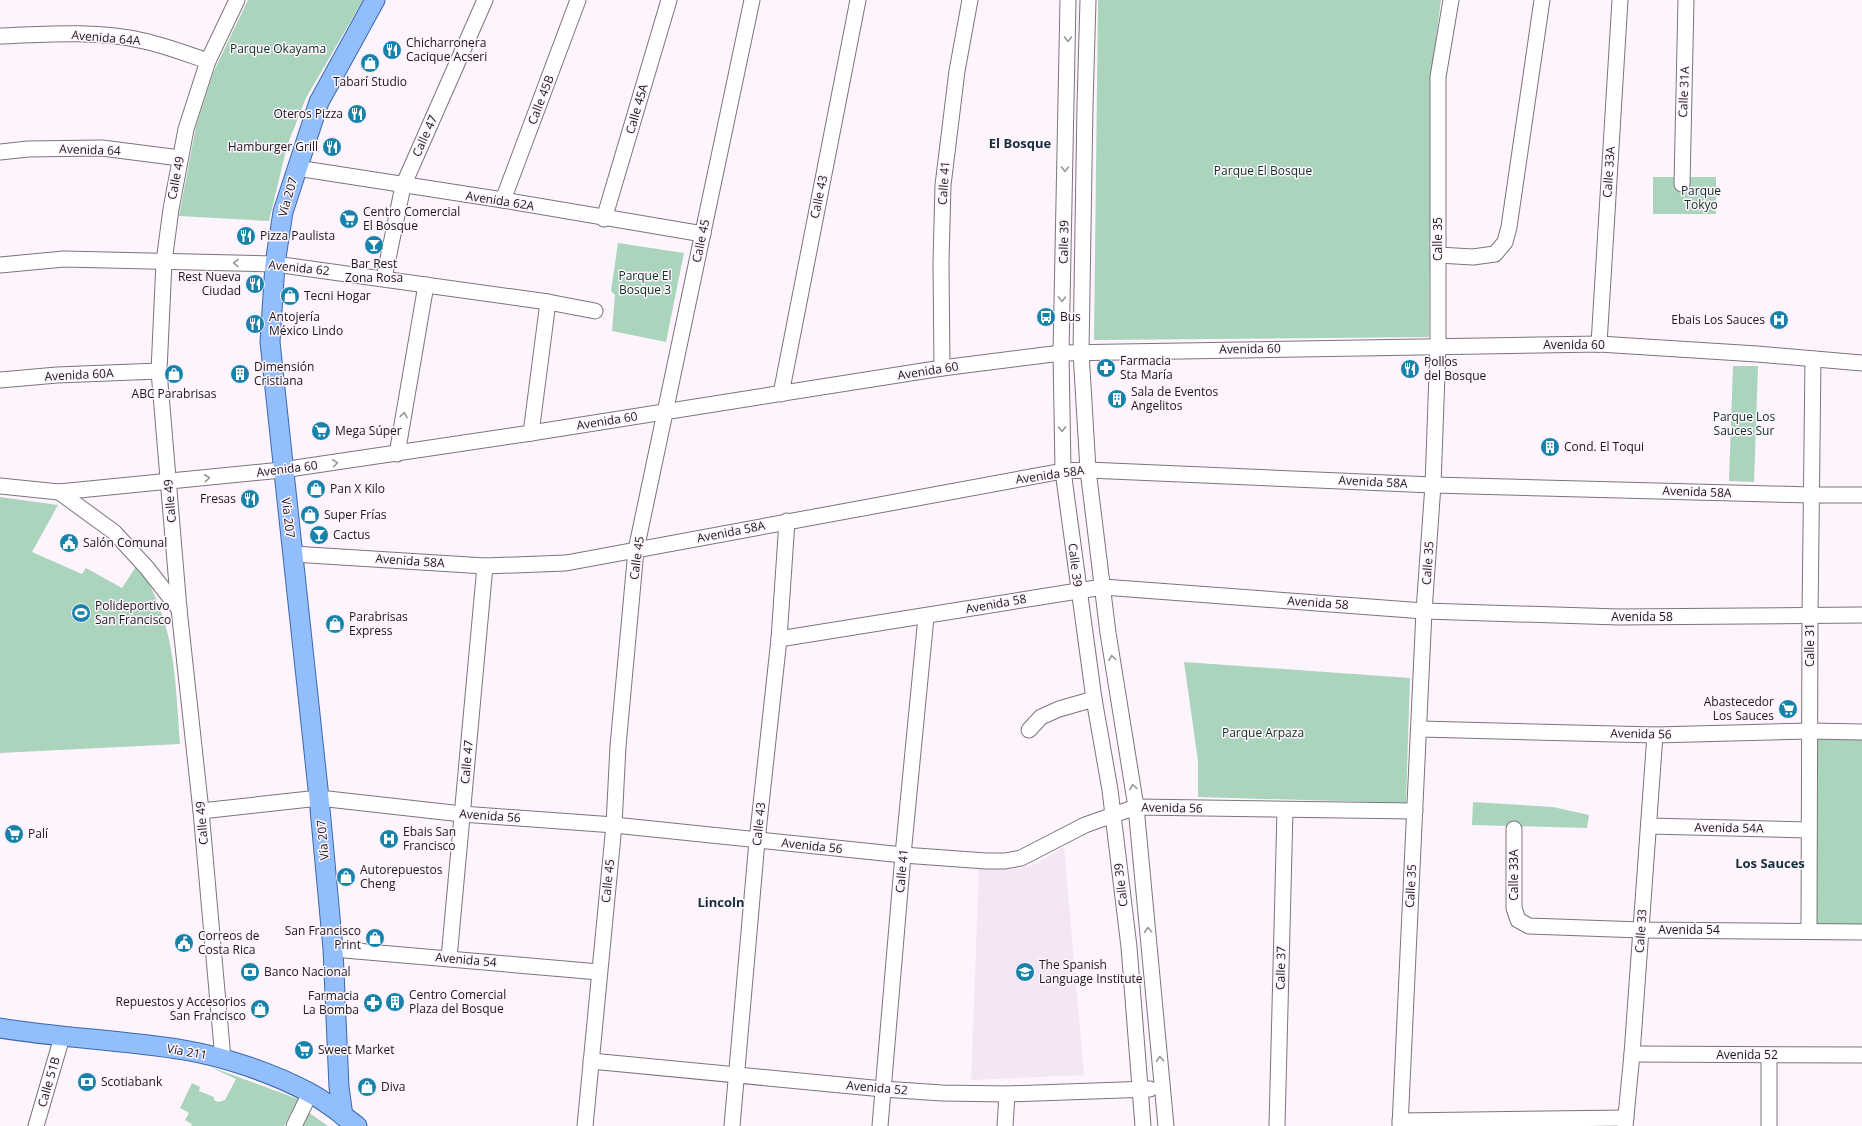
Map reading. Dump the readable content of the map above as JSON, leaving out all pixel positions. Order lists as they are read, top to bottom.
{
  "streets": {
    "main road": ["Vía 207", "Vía 211"],
    "street": [
      "Avenida 64A",
      "Calle 31A",
      "Calle 45B",
      "Calle 45A",
      "Calle 47",
      "Avenida 64",
      "Calle 33A",
      "Calle 49",
      "Calle 41",
      "Calle 43",
      "Avenida 62A",
      "Calle 35",
      "Calle 45",
      "Calle 39",
      "Avenida 62",
      "Avenida 60",
      "Avenida 60A",
      "Avenida 58A",
      "Avenida 58",
      "Calle 31",
      "Avenida 56",
      "Avenida 54A",
      "Avenida 54",
      "Calle 33",
      "Calle 37",
      "Avenida 52",
      "Calle 51B"
    ]
  },
  "crossings": [
    ["Avenida 64A", "Calle 49"],
    ["Calle 45B", "Avenida 62A"],
    ["Calle 45A", "Avenida 62A"],
    ["Calle 47", "Avenida 62A"],
    ["Calle 47", "Avenida 62"],
    ["Calle 47", "Avenida 58A"],
    ["Calle 47", "Avenida 56"],
    ["Calle 47", "Avenida 54"],
    ["Avenida 64", "Calle 49"],
    ["Calle 33A", "Avenida 60"],
    ["Calle 33A", "Avenida 54"],
    ["Calle 49", "Avenida 62"],
    ["Calle 49", "Avenida 60"],
    ["Calle 49", "Avenida 60A"],
    ["Calle 49", "Avenida 56"],
    ["Calle 49", "Vía 211"],
    ["Calle 41", "Avenida 60"],
    ["Calle 41", "Avenida 58"],
    ["Calle 41", "Avenida 56"],
    ["Calle 41", "Avenida 52"],
    ["Vía 207", "Avenida 62A"],
    ["Vía 207", "Avenida 62"],
    ["Vía 207", "Avenida 60"],
    ["Vía 207", "Avenida 58A"],
    ["Vía 207", "Avenida 56"],
    ["Vía 207", "Avenida 54"],
    ["Vía 207", "Vía 211"],
    ["Calle 43", "Avenida 60"],
    ["Calle 43", "Avenida 58A"],
    ["Calle 43", "Avenida 58"],
    ["Calle 43", "Avenida 56"],
    ["Calle 43", "Avenida 52"],
    ["Avenida 62A", "Calle 45"],
    ["Calle 35", "Avenida 60"],
    ["Calle 35", "Avenida 58A"],
    ["Calle 35", "Avenida 58"],
    ["Calle 35", "Avenida 56"],
    ["Calle 45", "Avenida 60"],
    ["Calle 45", "Avenida 58A"],
    ["Calle 45", "Avenida 56"],
    ["Calle 45", "Avenida 54"],
    ["Calle 45", "Avenida 52"],
    ["Calle 39", "Avenida 60"],
    ["Calle 39", "Avenida 58A"],
    ["Calle 39", "Avenida 58"],
    ["Calle 39", "Avenida 56"],
    ["Calle 39", "Avenida 52"],
    ["Avenida 60", "Calle 31"],
    ["Avenida 58A", "Calle 31"],
    ["Avenida 58", "Calle 31"],
    ["Calle 31", "Avenida 56"],
    ["Calle 31", "Avenida 54A"],
    ["Calle 31", "Avenida 54"],
    ["Avenida 56", "Calle 33"],
    ["Avenida 56", "Calle 37"],
    ["Avenida 54A", "Calle 33"],
    ["Avenida 54", "Calle 33"],
    ["Calle 33", "Avenida 52"],
    ["Vía 211", "Calle 51B"]
  ],
  "districts": ["El Bosque", "Los Sauces", "Lincoln"],
  "parks": [
    "Parque Okayama",
    "Parque El Bosque",
    "Parque Tokyo",
    "Parque El Bosque 3",
    "Parque Los Sauces Sur",
    "Parque Arpaza"
  ],
  "places": {
    "restaurant": [
      "Chicharronera Cacique Acseri",
      "Oteros Pizza",
      "Hamburger Grill",
      "Pizza Paulista",
      "Rest Nueva Ciudad",
      "Antojería México Lindo",
      "Pollos del Bosque",
      "Fresas"
    ],
    "shop": [
      "Tabarí Studio",
      "Tecni Hogar",
      "ABC Parabrisas",
      "Pan X Kilo",
      "Super Frías",
      "Parabrisas Express",
      "Autorepuestos Cheng",
      "San Francisco Print",
      "Repuestos y Accesorios San Francisco",
      "Diva"
    ],
    "supermarket": [
      "Centro Comercial El Bosque",
      "Mega Súper",
      "Abastecedor Los Sauces",
      "Palí",
      "Sweet Market"
    ],
    "bar": ["Bar Rest Zona Rosa", "Cactus"],
    "bus stop": ["Bus"],
    "hospital": ["Ebais Los Sauces", "Ebais San Francisco"],
    "pharmacy": ["Farmacia Sta María", "Farmacia La Bomba"],
    "building": [
      "Dimensión Cristiana",
      "Sala de Eventos Angelitos",
      "Cond. El Toqui",
      "Centro Comercial Plaza del Bosque"
    ],
    "public building": ["Salón Comunal", "Correos de Costa Rica"],
    "sports": ["Polideportivo San Francisco"],
    "bank": ["Banco Nacional", "Scotiabank"],
    "school or university": ["The Spanish Language Institute"]
  }
}
